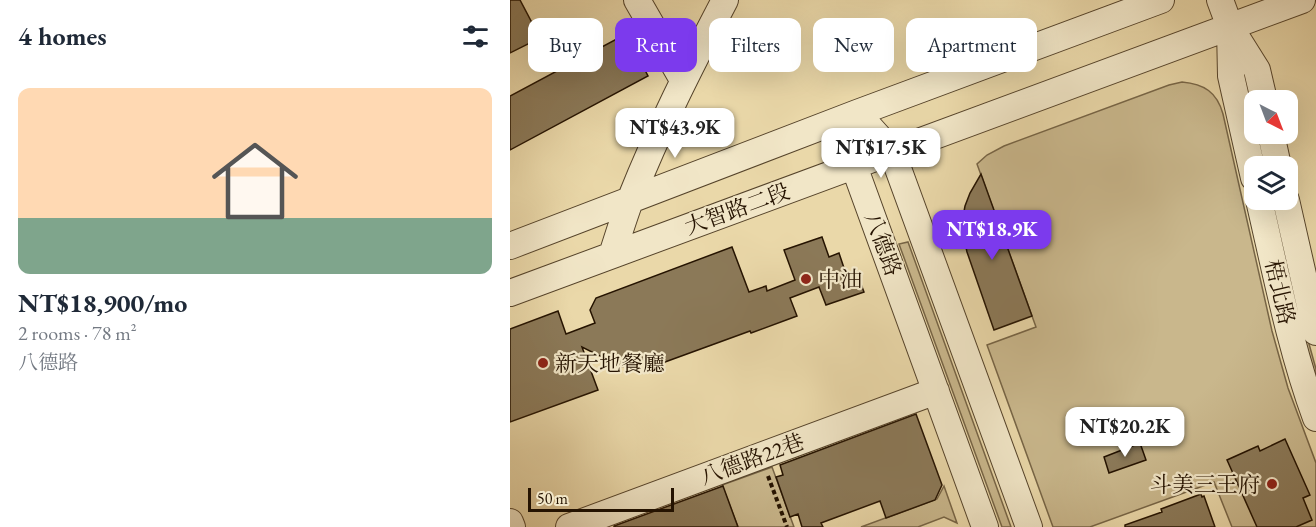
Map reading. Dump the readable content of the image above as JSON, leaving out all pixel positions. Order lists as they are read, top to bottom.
{
  "streets": {
    "street": [
      "大智路二段",
      "八德路",
      "梧北路",
      "八德路22巷"
    ]
  },
  "crossings": [
    ["大智路二段", "八德路"],
    ["八德路", "八德路22巷"]
  ],
  "places": ["中油", "新天地餐廳", "斗美三王府"],
  "scale_bar": "50 m",
  "north": "bottom right",
  "page": {
    "heading": "4 homes",
    "chip": [
      "Buy",
      "Rent",
      "Filters",
      "New",
      "Apartment"
    ],
    "list": [
      {
        "name": "NT$18,900/mo",
        "note": "2 rooms · 78 m² · 八德路"
      }
    ],
    "price": [
      "NT$43.9K",
      "NT$17.5K",
      "NT$18.9K",
      "NT$20.2K"
    ],
    "scale": "50 m"
  }
}
